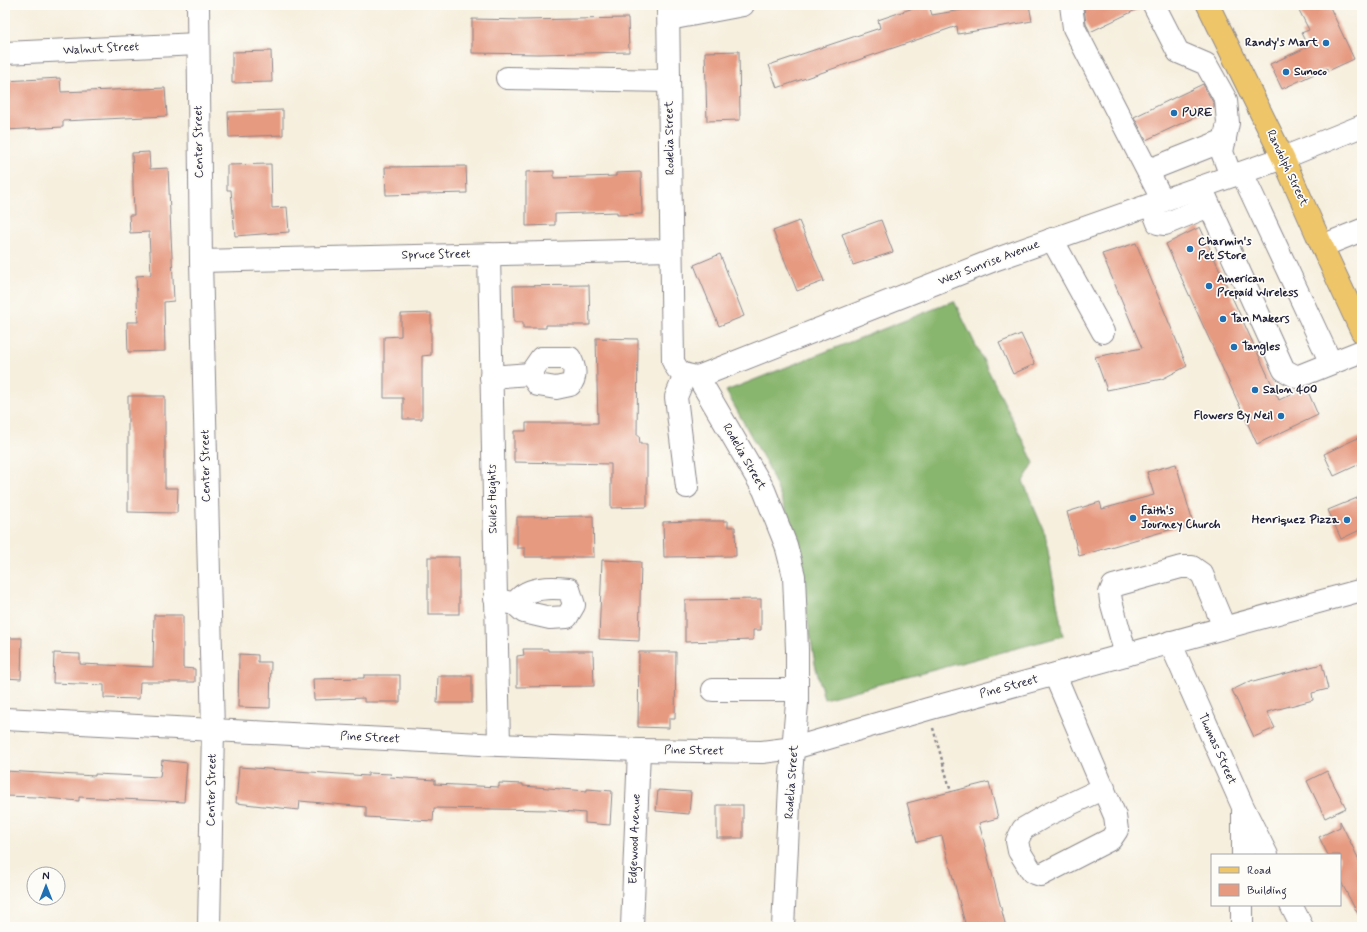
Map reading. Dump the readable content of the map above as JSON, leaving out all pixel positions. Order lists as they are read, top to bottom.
{
  "streets": {
    "main road": ["Randolph Street"],
    "street": [
      "Walnut Street",
      "Rodelia Street",
      "Center Street",
      "Spruce Street",
      "West Sunrise Avenue",
      "Skiles Heights",
      "Pine Street",
      "Thomas Street",
      "Edgewood Avenue"
    ]
  },
  "crossings": [
    ["Walnut Street", "Center Street"],
    ["Rodelia Street", "Spruce Street"],
    ["Rodelia Street", "West Sunrise Avenue"],
    ["Rodelia Street", "Pine Street"],
    ["Center Street", "Spruce Street"],
    ["Center Street", "Pine Street"],
    ["Spruce Street", "Skiles Heights"],
    ["Skiles Heights", "Pine Street"],
    ["Pine Street", "Thomas Street"],
    ["Pine Street", "Edgewood Avenue"]
  ],
  "places": [
    "Randy's Mart",
    "Sunoco",
    "PURE",
    "Charmin's Pet Store",
    "American Prepaid Wireless",
    "Tan Makers",
    "Tangles",
    "Salon 400",
    "Flowers By Neil",
    "Faith's Journey Church",
    "Henriquez Pizza"
  ],
  "legend": ["Road", "Building"],
  "north": "top"
}
